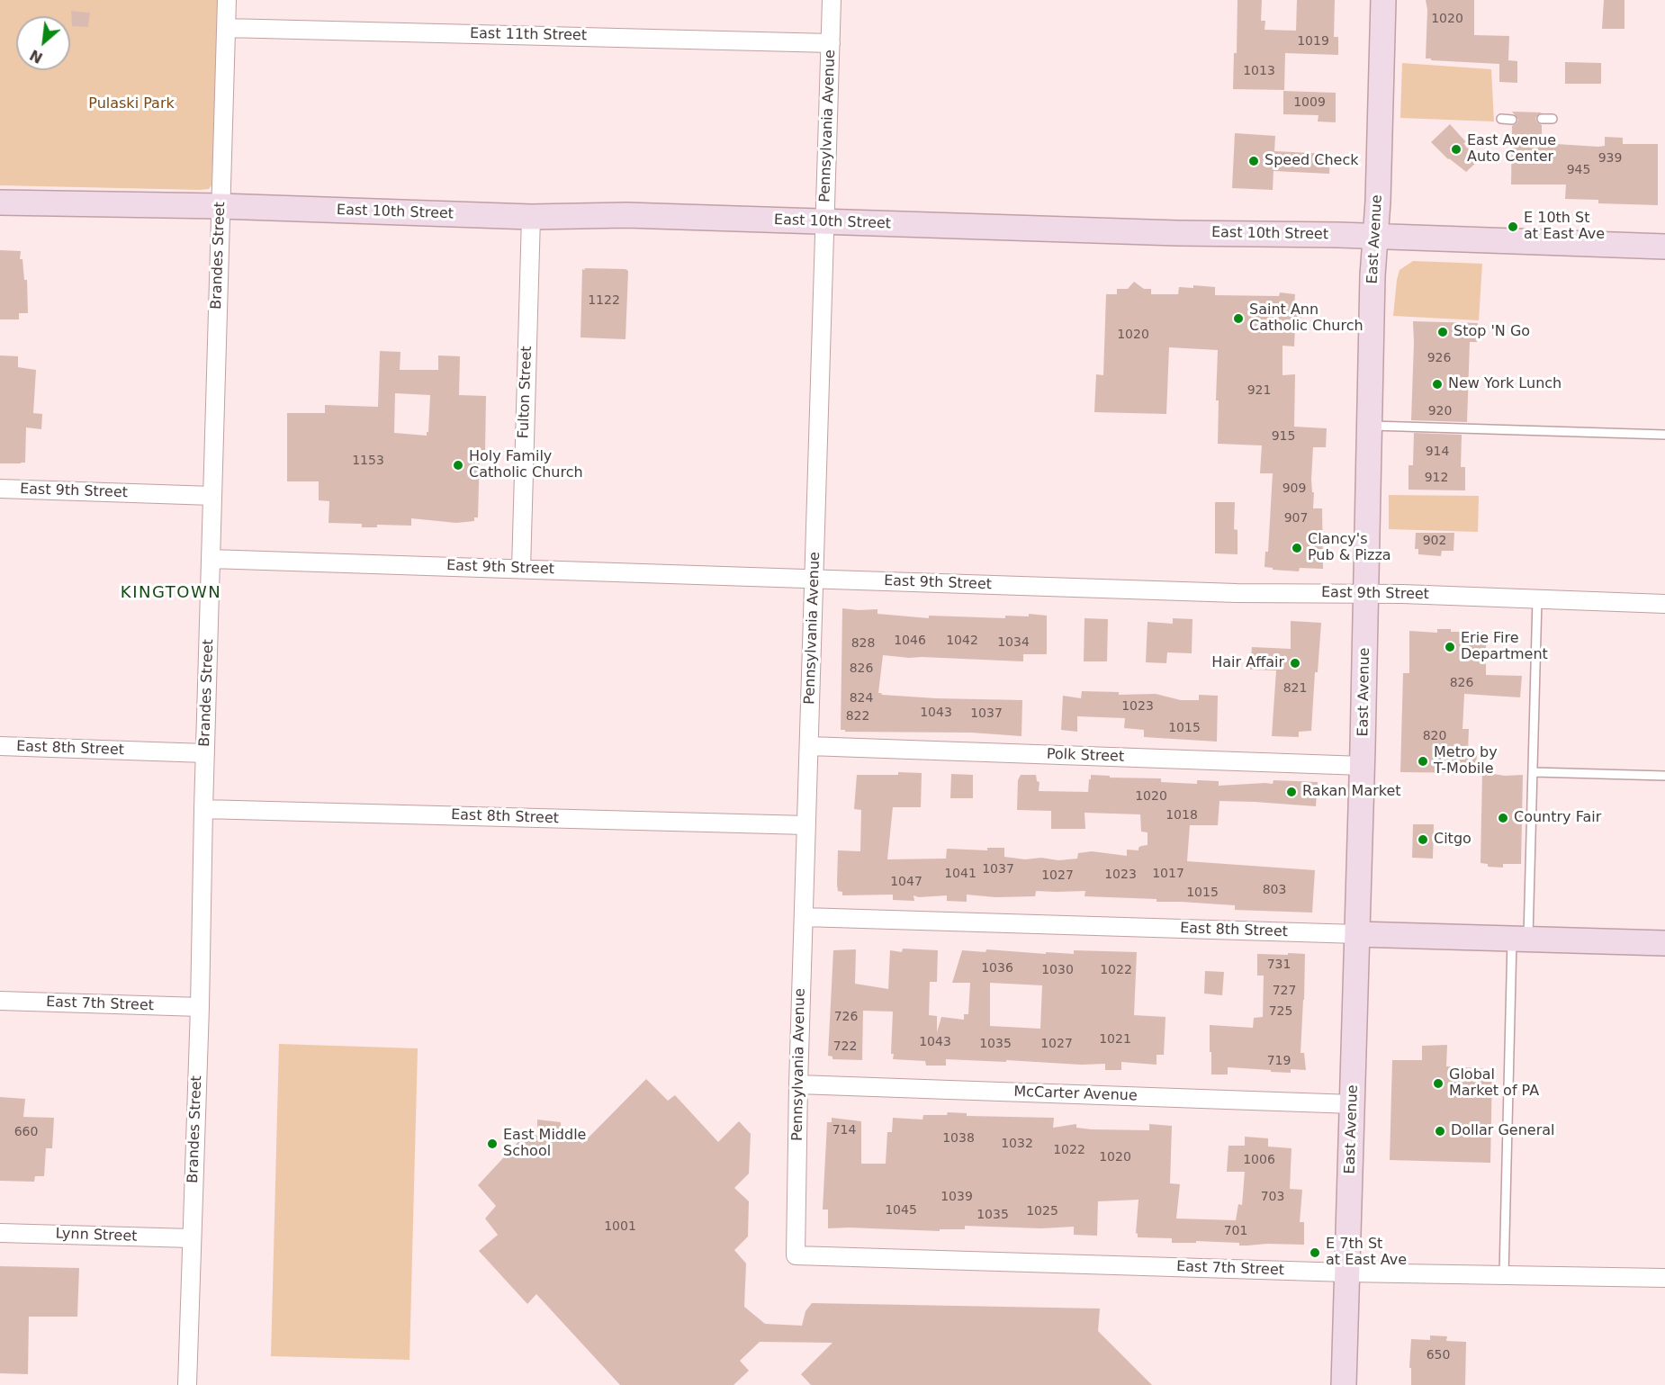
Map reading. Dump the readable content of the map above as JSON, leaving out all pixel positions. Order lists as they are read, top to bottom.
{
  "streets": {
    "street": [
      "East 11th Street",
      "Pennsylvania Avenue",
      "East 10th Street",
      "East Avenue",
      "Brandes Street",
      "Fulton Street",
      "East 9th Street",
      "East 8th Street",
      "Polk Street",
      "East 7th Street",
      "McCarter Avenue",
      "Lynn Street"
    ]
  },
  "crossings": [
    ["East 11th Street", "Pennsylvania Avenue"],
    ["East 11th Street", "Brandes Street"],
    ["Pennsylvania Avenue", "East 10th Street"],
    ["Pennsylvania Avenue", "East 9th Street"],
    ["Pennsylvania Avenue", "East 8th Street"],
    ["Pennsylvania Avenue", "Polk Street"],
    ["Pennsylvania Avenue", "East 7th Street"],
    ["Pennsylvania Avenue", "McCarter Avenue"],
    ["East 10th Street", "East Avenue"],
    ["East 10th Street", "Brandes Street"],
    ["East 10th Street", "Fulton Street"],
    ["East Avenue", "East 9th Street"],
    ["East Avenue", "East 8th Street"],
    ["East Avenue", "Polk Street"],
    ["East Avenue", "East 7th Street"],
    ["East Avenue", "McCarter Avenue"],
    ["Brandes Street", "East 9th Street"],
    ["Brandes Street", "East 8th Street"],
    ["Brandes Street", "East 7th Street"],
    ["Brandes Street", "Lynn Street"],
    ["Fulton Street", "East 9th Street"]
  ],
  "districts": ["KINGTOWN"],
  "parks": ["Pulaski Park"],
  "places": [
    "East Avenue Auto Center",
    "Speed Check",
    "E 10th St at East Ave",
    "Saint Ann Catholic Church",
    "Stop 'N Go",
    "New York Lunch",
    "Holy Family Catholic Church",
    "Clancy's Pub & Pizza",
    "Erie Fire Department",
    "Hair Affair",
    "Metro by T-Mobile",
    "Rakan Market",
    "Country Fair",
    "Citgo",
    "Global Market of PA",
    "Dollar General",
    "East Middle School",
    "E 7th St at East Ave"
  ],
  "house_numbers": [
    "1020",
    "1019",
    "1013",
    "1009",
    "939",
    "945",
    "1122",
    "1020",
    "926",
    "921",
    "920",
    "915",
    "914",
    "1153",
    "912",
    "909",
    "907",
    "902",
    "1046",
    "1042",
    "1034",
    "828",
    "826",
    "826",
    "821",
    "824",
    "1023",
    "1043",
    "1037",
    "822",
    "1015",
    "820",
    "1020",
    "1018",
    "1037",
    "1041",
    "1017",
    "1023",
    "1027",
    "1047",
    "803",
    "1015",
    "731",
    "1036",
    "1030",
    "1022",
    "727",
    "725",
    "726",
    "1021",
    "1043",
    "1035",
    "1027",
    "722",
    "719",
    "714",
    "660",
    "1038",
    "1032",
    "1022",
    "1020",
    "1006",
    "1039",
    "703",
    "1045",
    "1025",
    "1035",
    "1001",
    "701",
    "650"
  ],
  "north": "bottom left"
}
